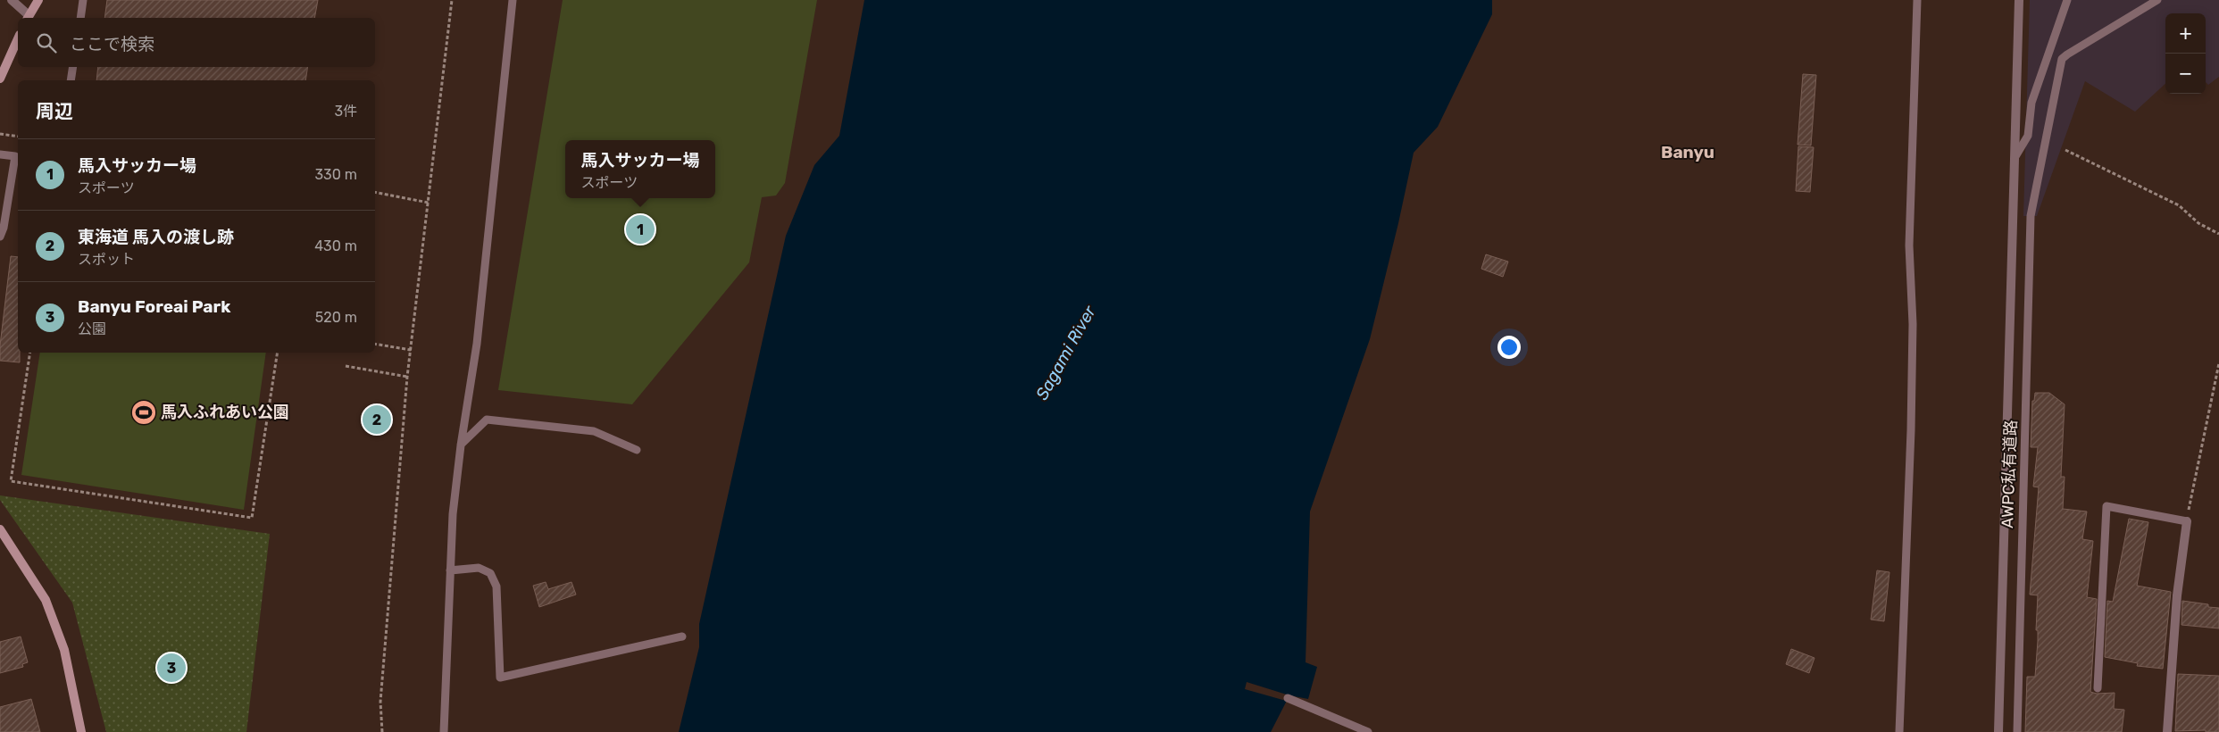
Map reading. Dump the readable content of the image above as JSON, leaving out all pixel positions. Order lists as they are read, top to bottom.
{
  "streets": {
    "lane": ["AWPC私有道路"]
  },
  "districts": ["Banyu"],
  "water": ["Sagami River"],
  "places": {
    "sports": ["馬入ふれあい公園"]
  },
  "page": {
    "map_buttons": ["+", "−"],
    "search": "ここで検索",
    "heading": ["周辺", "3件"],
    "list": [
      {
        "mark": "1",
        "name": "馬入サッカー場",
        "note": "スポーツ",
        "value": "330 m"
      },
      {
        "mark": "2",
        "name": "東海道 馬入の渡し跡",
        "note": "スポット",
        "value": "430 m"
      },
      {
        "mark": "3",
        "name": "Banyu Foreai Park",
        "note": "公園",
        "value": "520 m"
      }
    ],
    "popup": ["馬入サッカー場", "スポーツ"],
    "pins": ["1", "2", "3"]
  }
}
